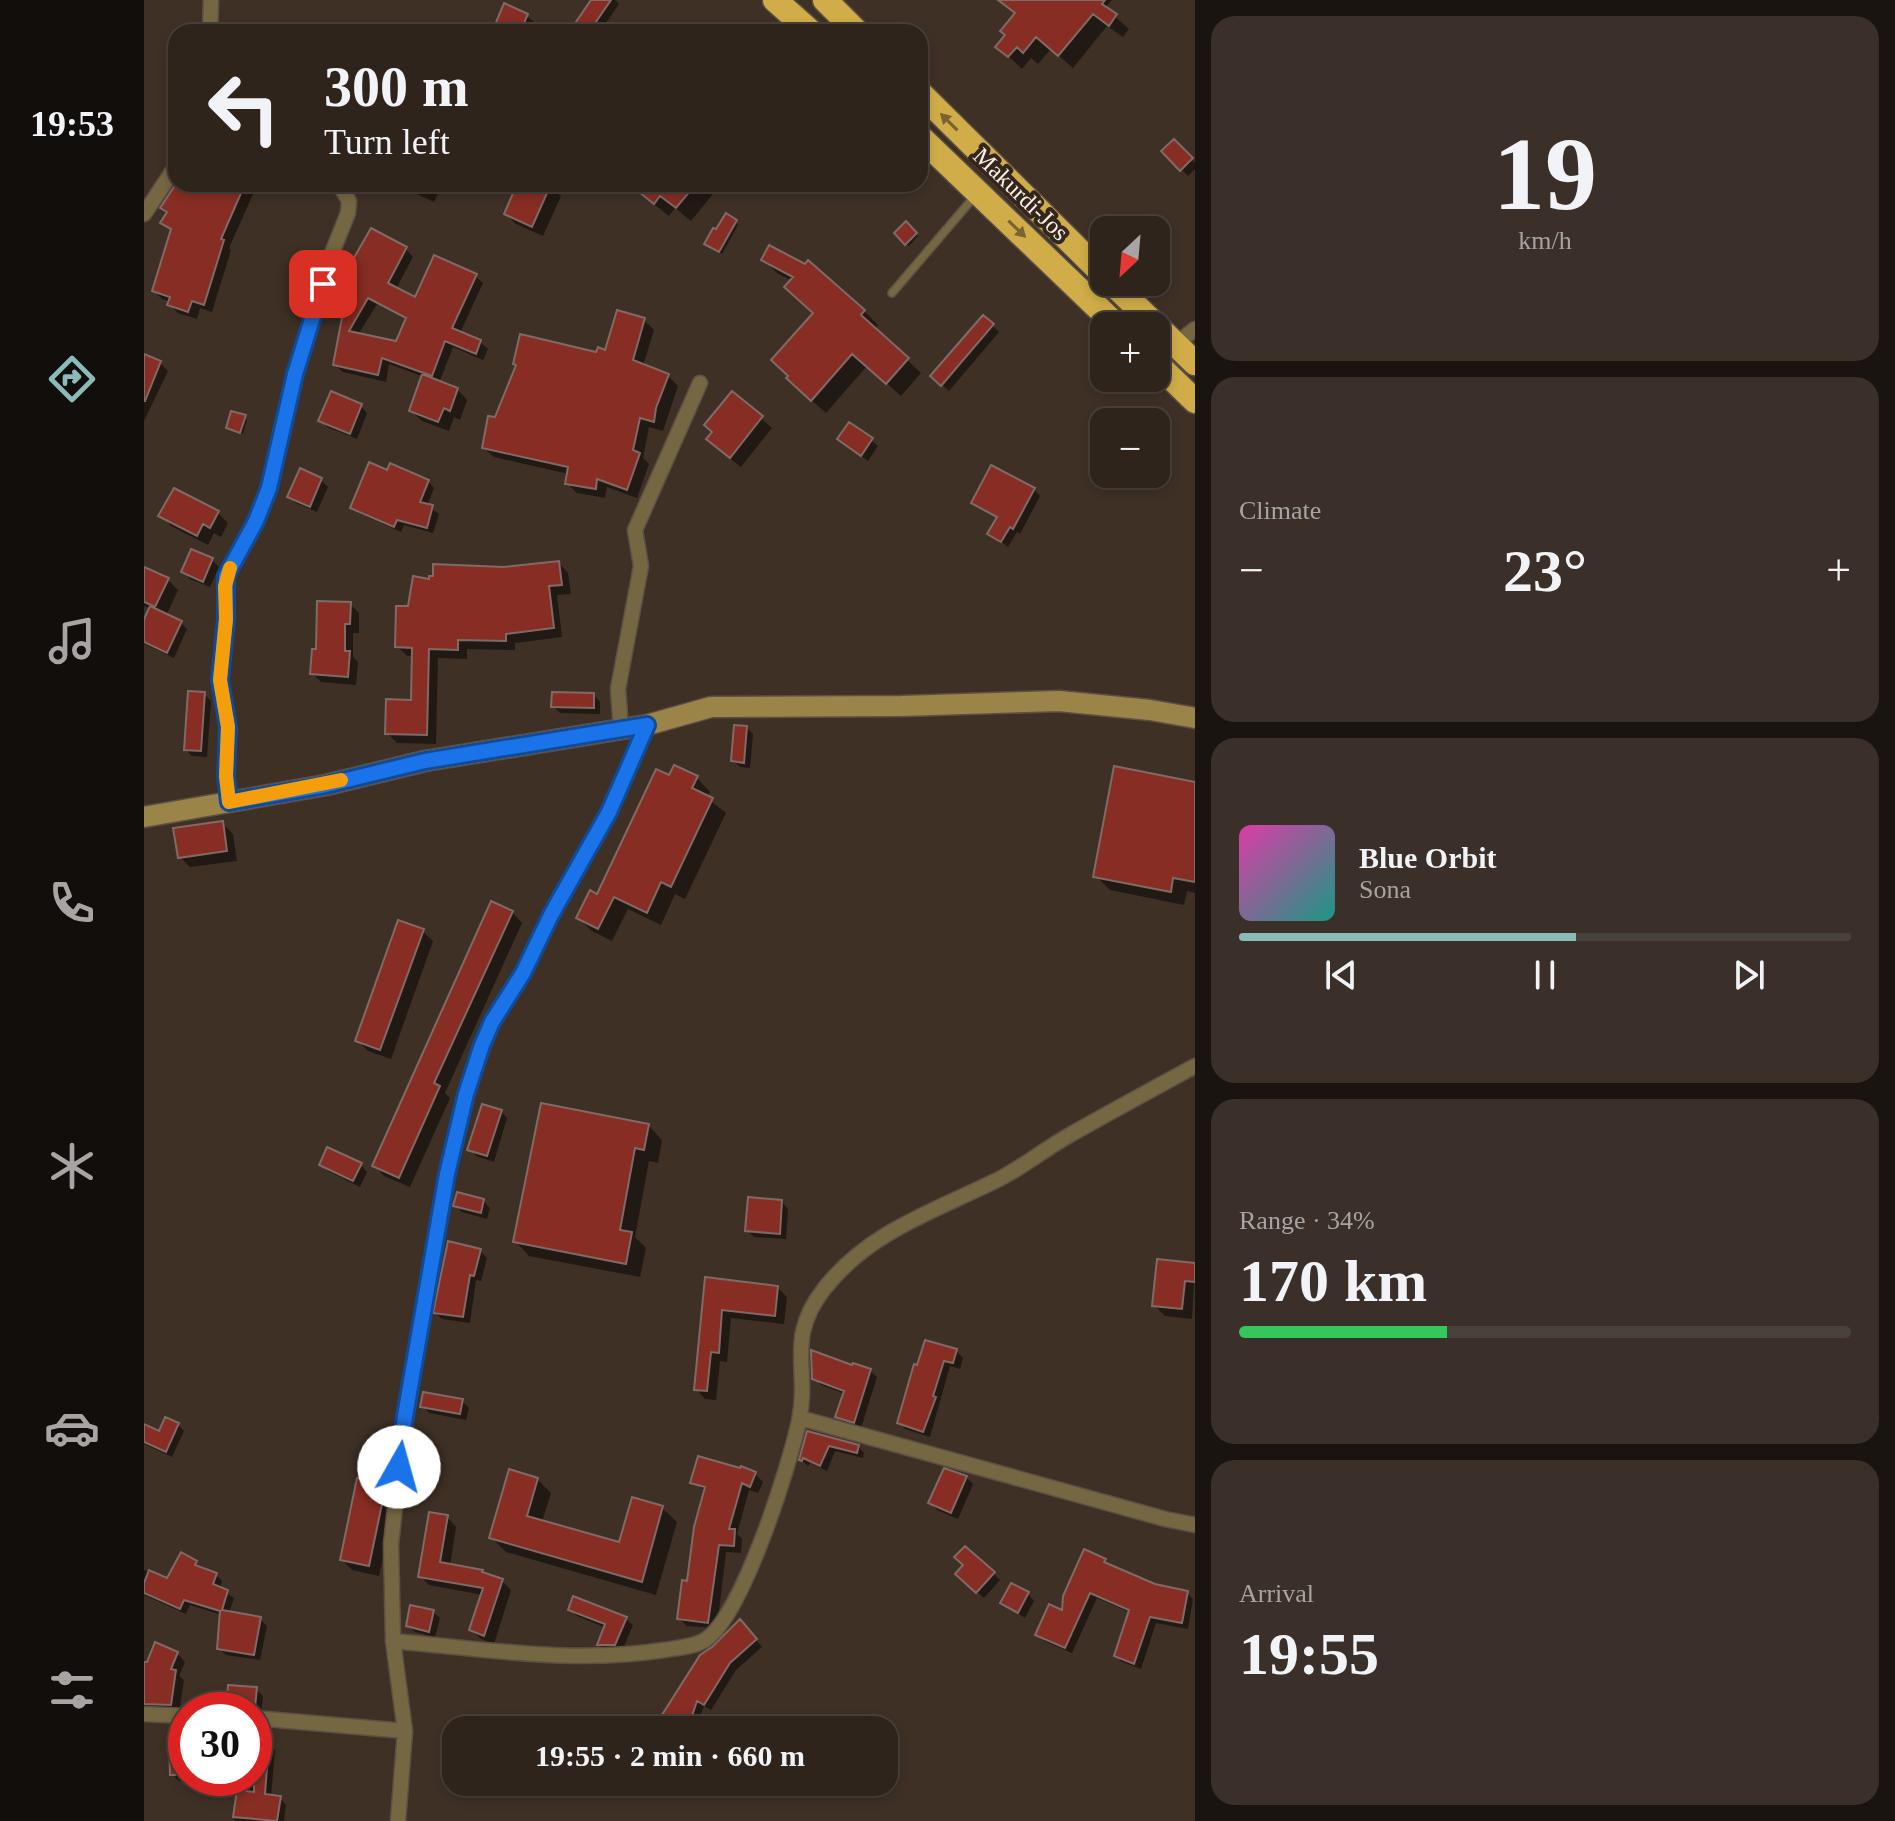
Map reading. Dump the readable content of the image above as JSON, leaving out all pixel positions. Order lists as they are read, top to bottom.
{
  "streets": {
    "highway": ["Makurdi-Jos"]
  },
  "north": "bottom left",
  "page": {
    "tabs": "19:53",
    "tile": [
      ["19", "km/h"],
      "Climate",
      ["Range · 34%", "170 km"],
      ["Arrival", "19:55"]
    ],
    "turn": ["300 m", "Turn left"],
    "map_buttons": ["+", "−"],
    "heat": ["−", "23°", "+"],
    "song": ["Blue Orbit", "Sona"],
    "limit": "30",
    "trip": "19:55 · 2 min · 660 m"
  }
}
